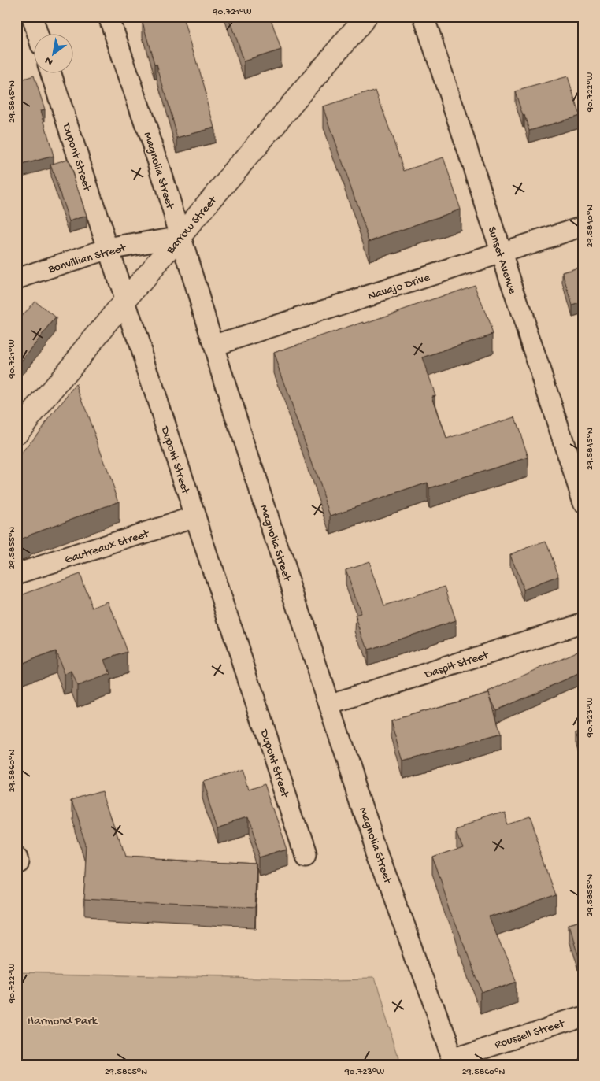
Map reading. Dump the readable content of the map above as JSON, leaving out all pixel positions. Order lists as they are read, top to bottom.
{
  "streets": {
    "main road": ["Barrow Street"],
    "street": [
      "Dupont Street",
      "Magnolia Street",
      "Bonvillian Street",
      "Sunset Avenue",
      "Navajo Drive",
      "Gautreaux Street",
      "Daspit Street",
      "Roussell Street"
    ]
  },
  "crossings": [
    ["Dupont Street", "Barrow Street"],
    ["Dupont Street", "Bonvillian Street"],
    ["Dupont Street", "Gautreaux Street"],
    ["Magnolia Street", "Barrow Street"],
    ["Magnolia Street", "Bonvillian Street"],
    ["Magnolia Street", "Navajo Drive"],
    ["Magnolia Street", "Daspit Street"],
    ["Magnolia Street", "Roussell Street"],
    ["Barrow Street", "Bonvillian Street"],
    ["Sunset Avenue", "Navajo Drive"]
  ],
  "parks": ["Harmond Park"],
  "north": "bottom left",
  "coordinates": [
    "90.721°W",
    "90.722°W",
    "29.5845°N",
    "29.5840°N",
    "29.5855°N",
    "90.723°W",
    "29.5860°N",
    "29.5865°N"
  ]
}
